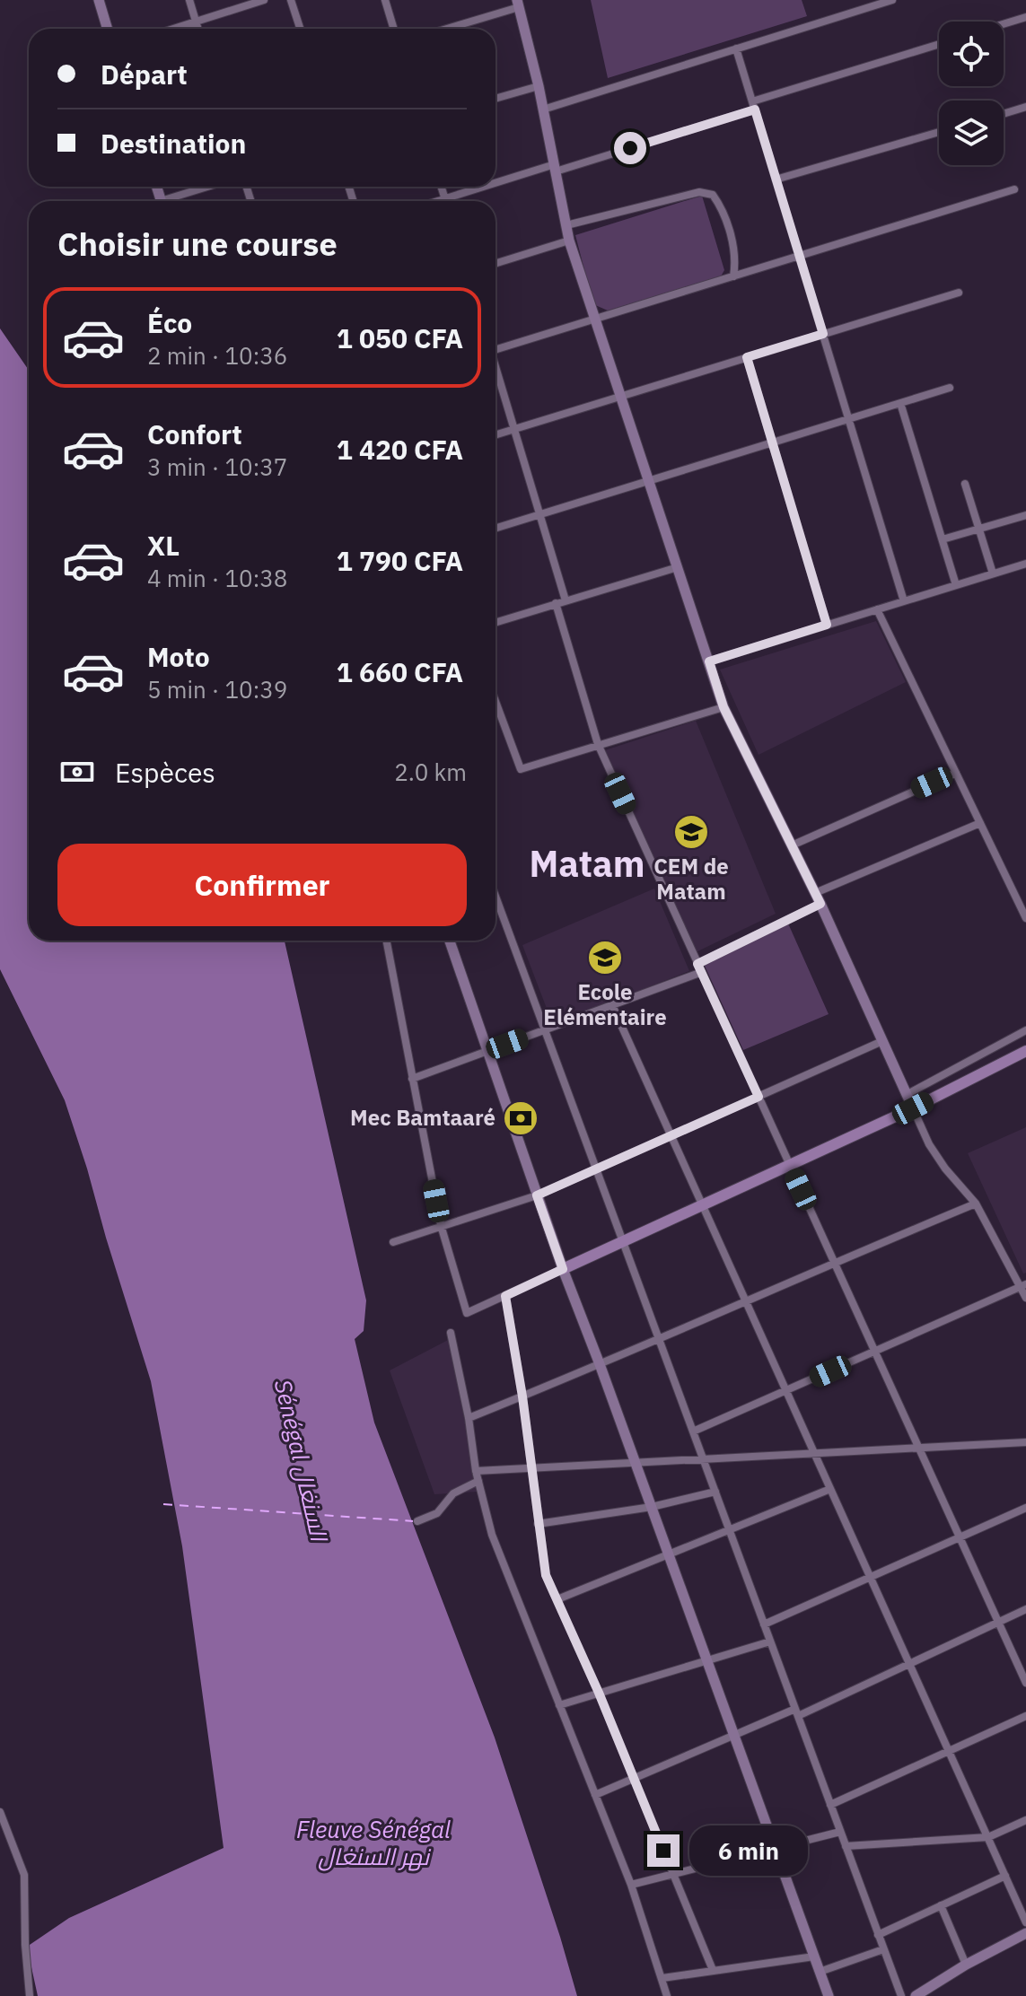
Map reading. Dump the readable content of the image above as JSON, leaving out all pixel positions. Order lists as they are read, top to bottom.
{
  "districts": ["Matam"],
  "water": ["Sénégal السنغال", "Fleuve Sénégal نهر السنغال"],
  "places": {
    "school or university": ["CEM de Matam", "Ecole Elémentaire"],
    "bank": ["Mec Bamtaaré"]
  },
  "page": {
    "banner": ["Départ", "Destination"],
    "heading": "Choisir une course",
    "list": [
      {
        "name": "Éco",
        "note": "2 min · 10:36",
        "value": "1 050 CFA"
      },
      {
        "name": "Confort",
        "note": "3 min · 10:37",
        "value": "1 420 CFA"
      },
      {
        "name": "XL",
        "note": "4 min · 10:38",
        "value": "1 790 CFA"
      },
      {
        "name": "Moto",
        "note": "5 min · 10:39",
        "value": "1 660 CFA"
      }
    ],
    "pay": ["Espèces", "2.0 km"],
    "buttons": "Confirmer",
    "bubble": "6 min"
  }
}
